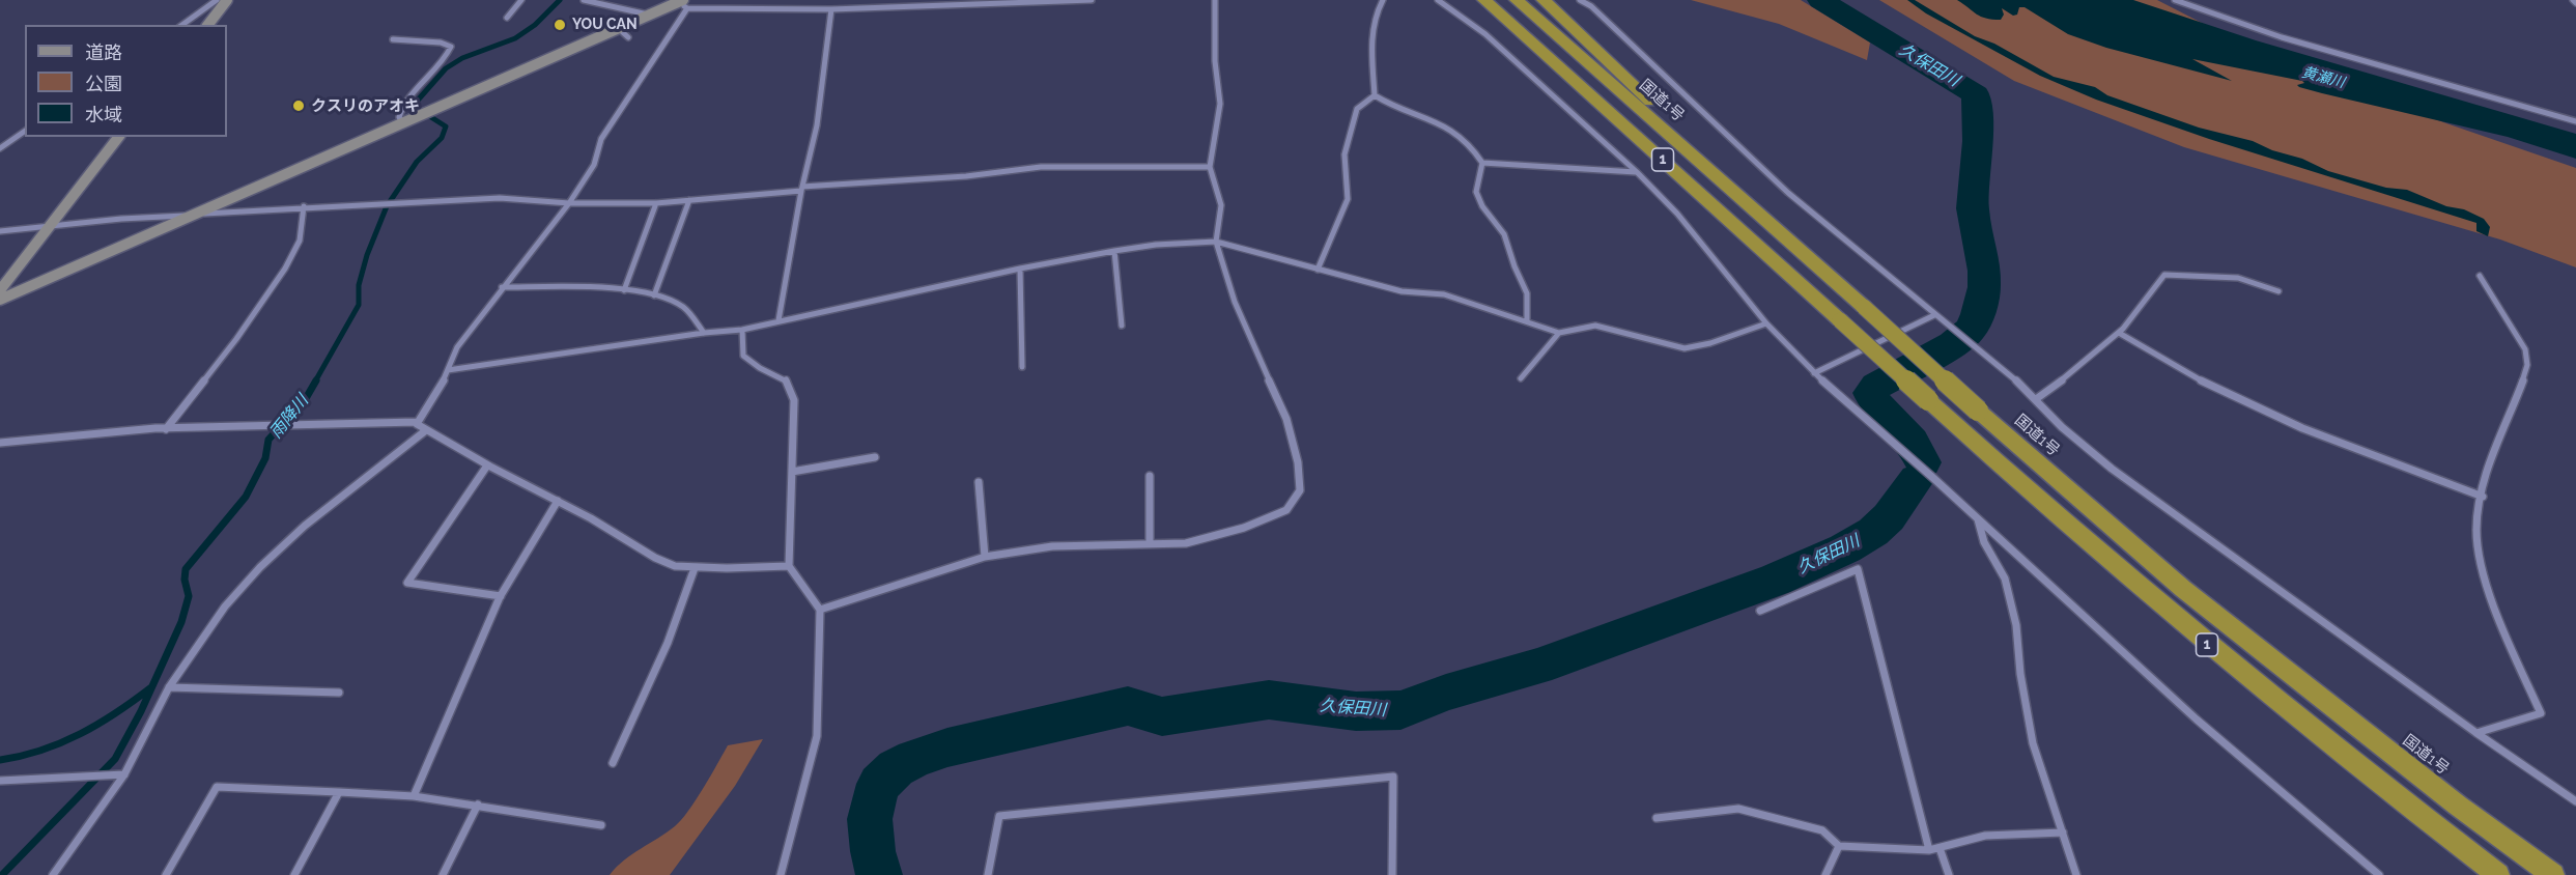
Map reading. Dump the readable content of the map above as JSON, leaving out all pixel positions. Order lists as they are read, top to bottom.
{
  "streets": {
    "highway": ["国道1号", "1"]
  },
  "water": ["久保田川", "黄瀬川", "雨降川"],
  "places": ["YOU CAN", "クスリのアオキ"],
  "legend": ["道路", "公園", "水域"]
}
